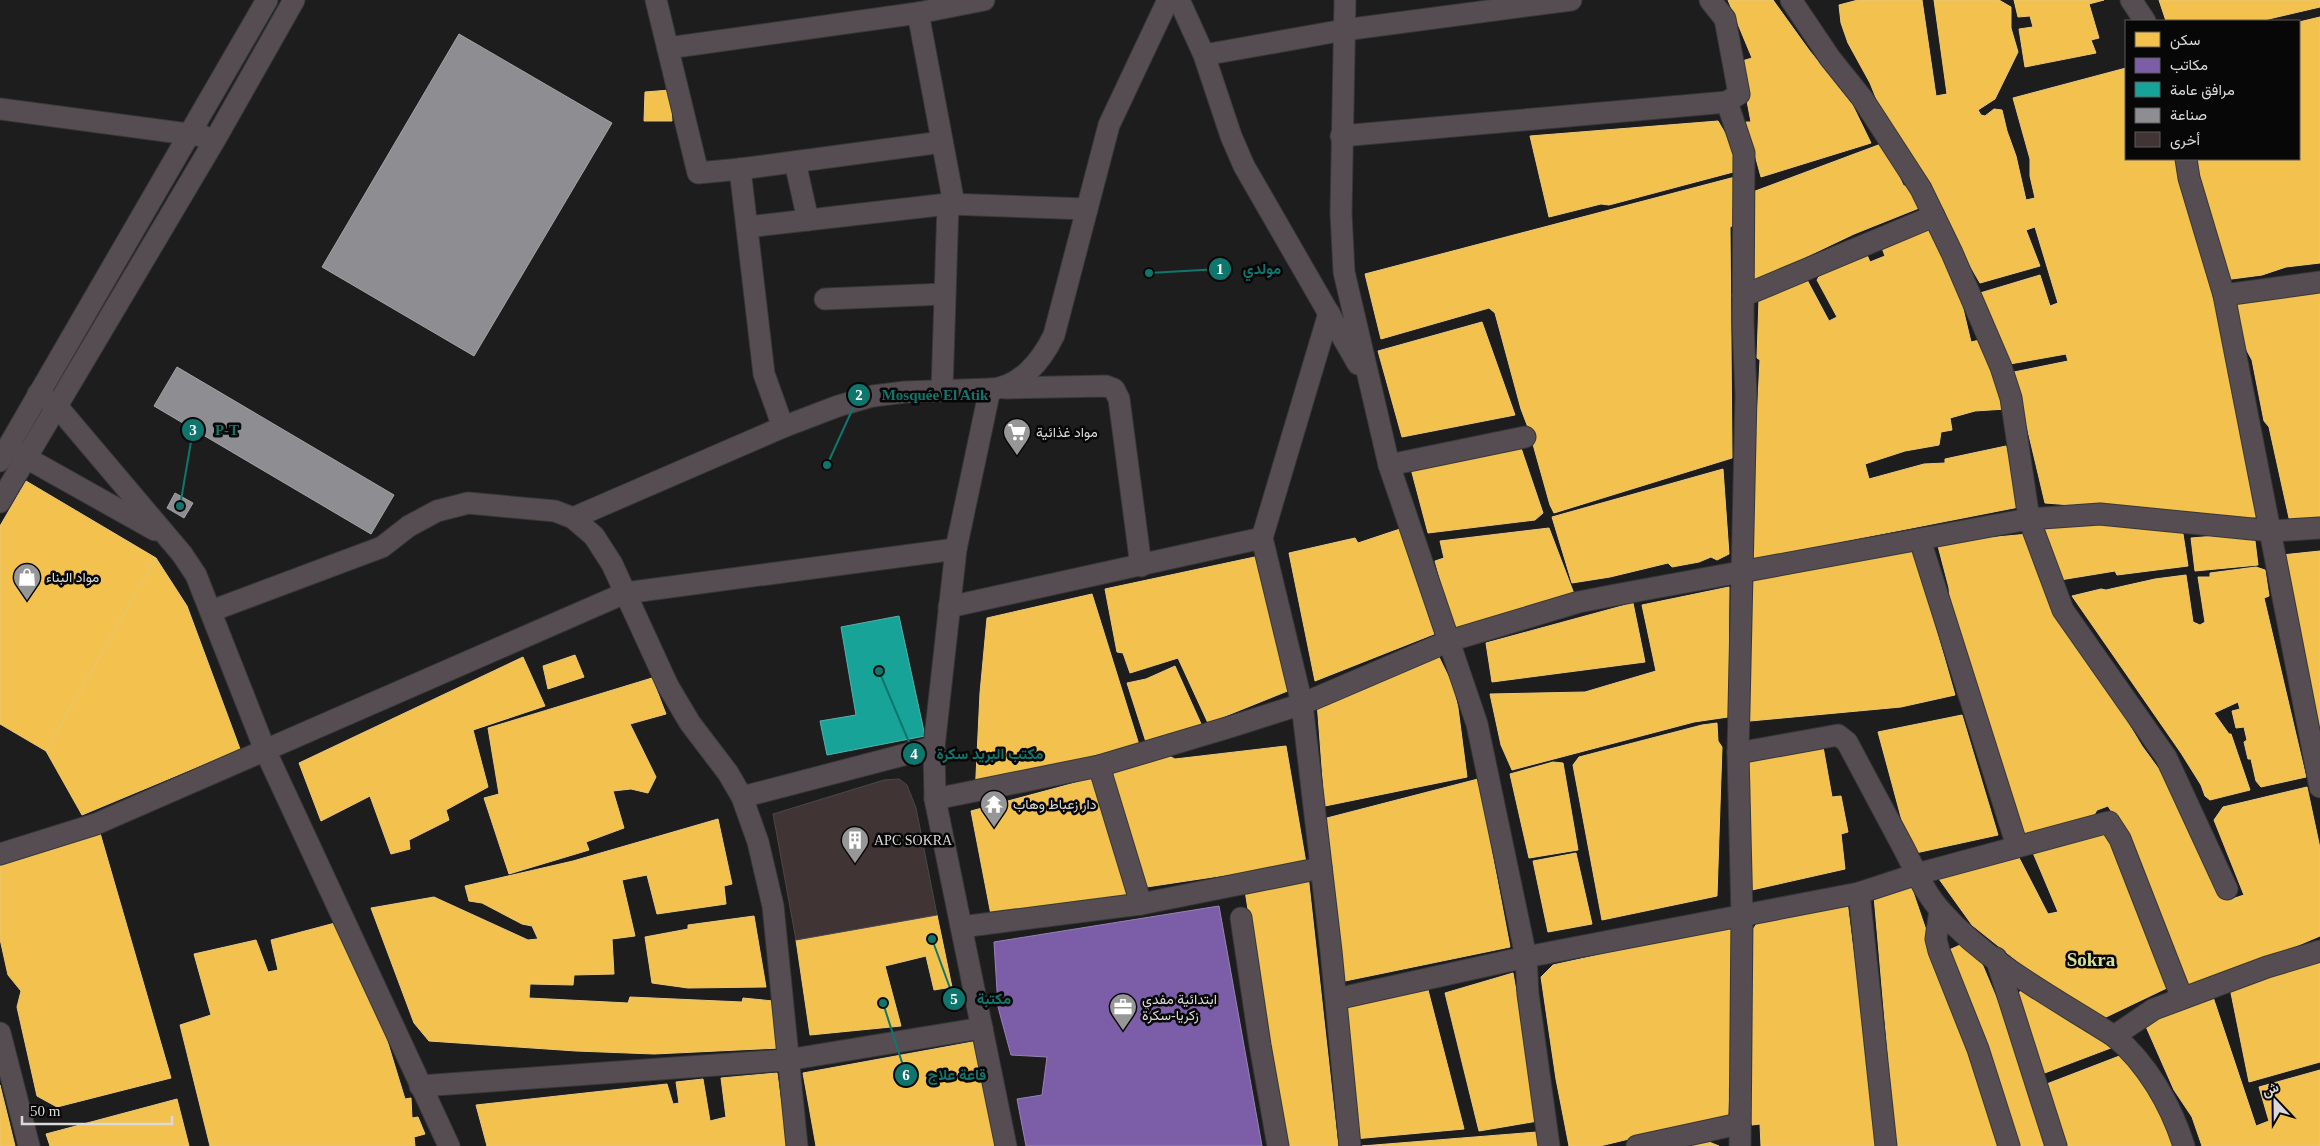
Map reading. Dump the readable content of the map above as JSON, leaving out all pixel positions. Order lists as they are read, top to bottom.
{
  "districts": ["Sokra"],
  "places": {
    "other": [
      "مولدي",
      "Mosquée El Atik",
      "P-T",
      "مكتب البريد سكرة",
      "مكتبة",
      "قاعة علاج"
    ],
    "supermarket": ["مواد غذائية"],
    "shop": ["مواد البناء"],
    "temple": ["دار زعباط وهاب"],
    "building": ["APC SOKRA"],
    "office": ["ابتدائية مفدي زكريا-سكرة"]
  },
  "legend": [
    "سكن",
    "مكاتب",
    "مرافق عامة",
    "صناعة",
    "أخرى"
  ],
  "scale_bar": "50 m",
  "north": "top"
}
